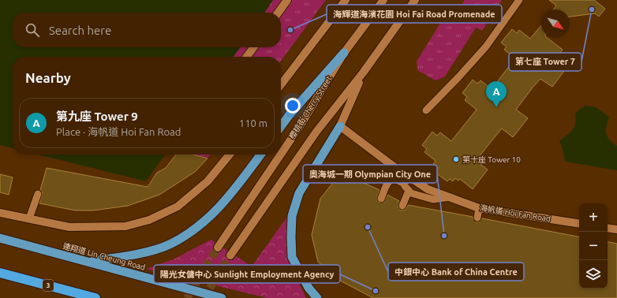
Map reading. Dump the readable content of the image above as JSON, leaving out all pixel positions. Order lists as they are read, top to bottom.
{
  "streets": {
    "highway": ["連翔道 Lin Cheung Road", "3"],
    "street": ["櫻桃街 Cherry Street", "海帆道 Hoi Fan Road"]
  },
  "places": [
    "第七座 Tower 7",
    "海輝道海濱花園 Hoi Fai Road Promenade",
    "第十座 Tower 10",
    "中銀中心 Bank of China Centre",
    "奧海城一期 Olympian City One",
    "陽光女傭中心 Sunlight Employment Agency"
  ],
  "north": "bottom right",
  "page": {
    "search": "Search here",
    "heading": "Nearby",
    "pins": "A",
    "list": [
      {
        "mark": "A",
        "name": "第九座 Tower 9",
        "note": "Place · 海帆道 Hoi Fan Road",
        "value": "110 m"
      }
    ],
    "map_buttons": ["+", "−"]
  }
}
